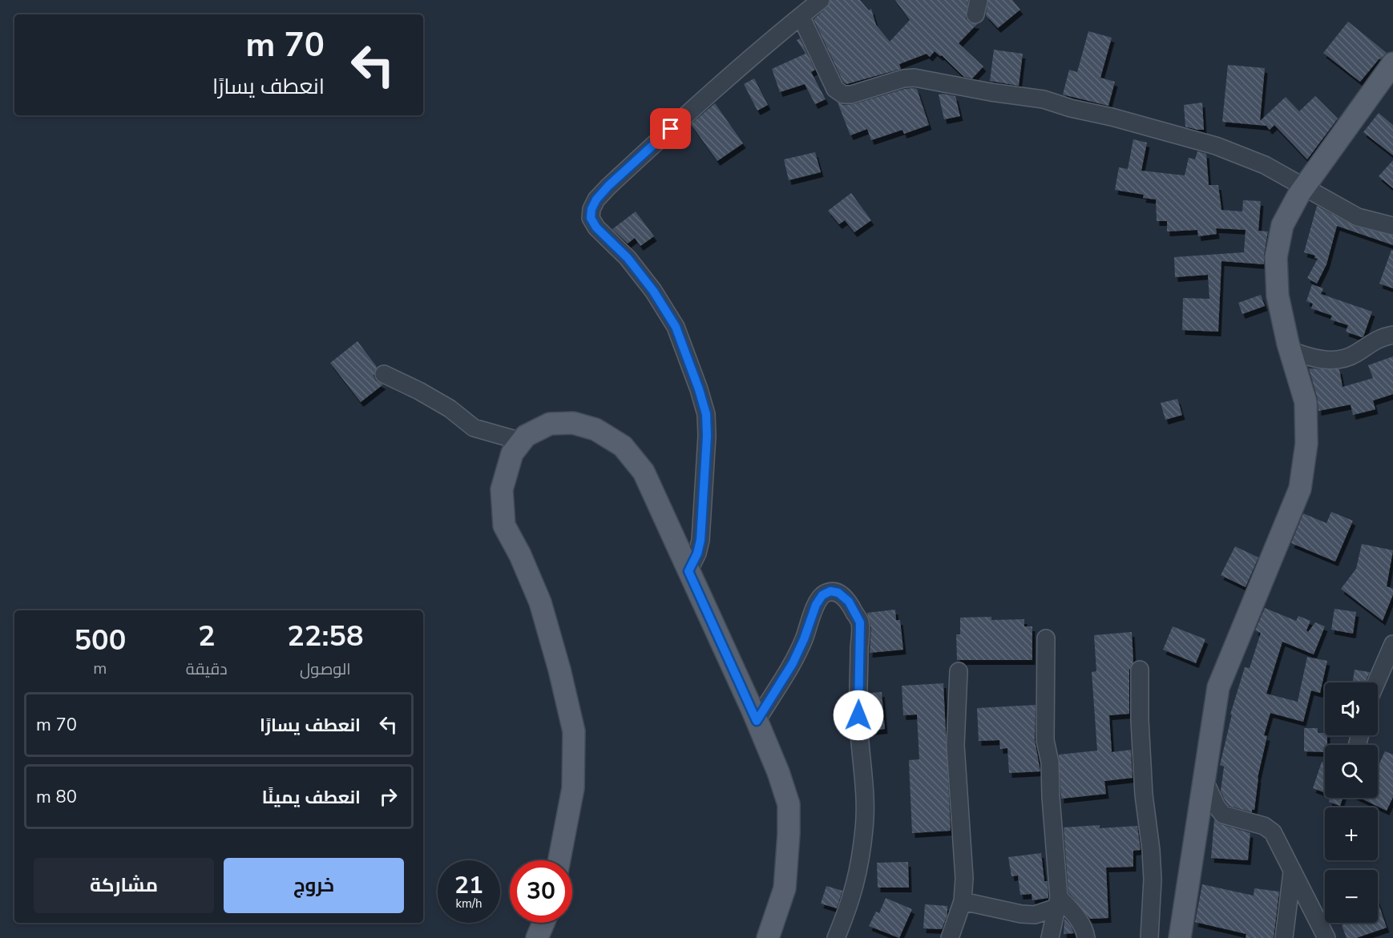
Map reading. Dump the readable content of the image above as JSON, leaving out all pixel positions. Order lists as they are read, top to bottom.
{
  "page": {
    "turn": ["70 m", "انعطف يسارًا"],
    "eta": [
      "22:58",
      "الوصول",
      "2",
      "دقيقة",
      "500",
      "m"
    ],
    "map_buttons": ["+", "−"],
    "list": [
      {
        "name": "انعطف يسارًا",
        "value": "70 m"
      },
      {
        "name": "انعطف يمينًا",
        "value": "80 m"
      }
    ],
    "buttons": ["خروج", "مشاركة"],
    "speed": "21 km/h",
    "limit": "30"
  }
}
